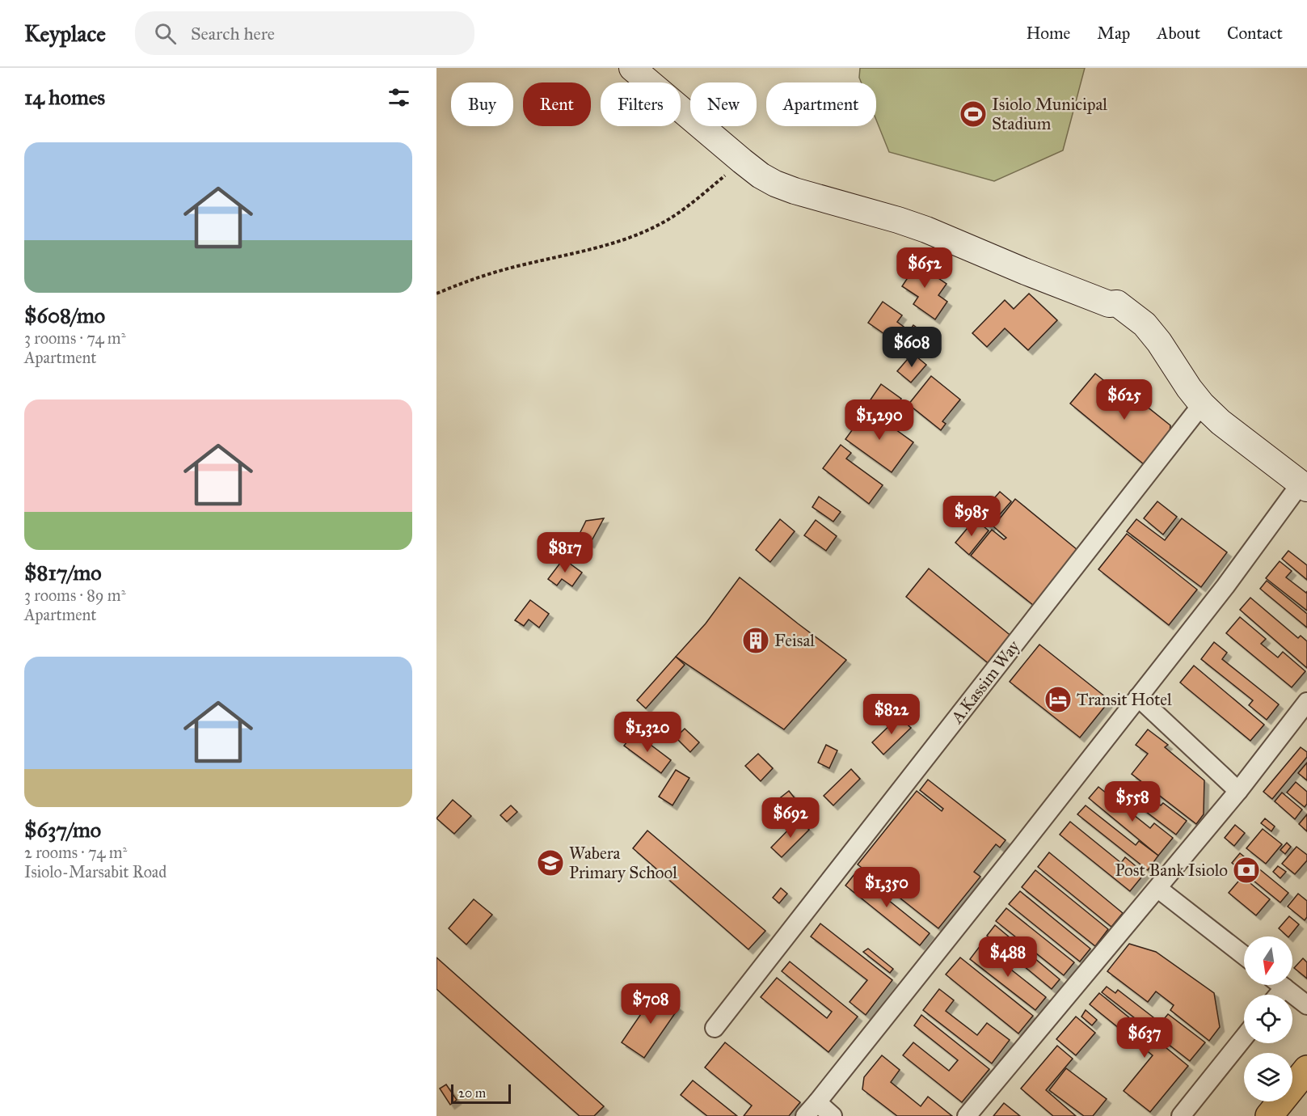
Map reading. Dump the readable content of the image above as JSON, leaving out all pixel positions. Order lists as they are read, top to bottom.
{
  "streets": {
    "street": ["A.Kassim Way"]
  },
  "places": {
    "sports": ["Isiolo Municipal Stadium"],
    "building": ["Feisal"],
    "hotel": ["Transit Hotel"],
    "school or university": ["Wabera Primary School"],
    "bank": ["Post Bank Isiolo"]
  },
  "scale_bar": "20 m",
  "north": "bottom",
  "page": {
    "header": "Keyplace",
    "search": "Search here",
    "nav": [
      "Home",
      "Map",
      "About",
      "Contact"
    ],
    "heading": "14 homes",
    "chip": [
      "Buy",
      "Rent",
      "Filters",
      "New",
      "Apartment"
    ],
    "list": [
      {
        "name": "$608/mo",
        "note": "3 rooms · 74 m² · Apartment"
      },
      {
        "name": "$817/mo",
        "note": "3 rooms · 89 m² · Apartment"
      },
      {
        "name": "$637/mo",
        "note": "2 rooms · 74 m² · Isiolo-Marsabit Road"
      }
    ],
    "price": [
      "$652",
      "$608",
      "$625",
      "$1,290",
      "$985",
      "$817",
      "$822",
      "$1,320",
      "$558",
      "$692",
      "$1,350",
      "$488",
      "$708",
      "$637"
    ],
    "scale": "20 m"
  }
}
